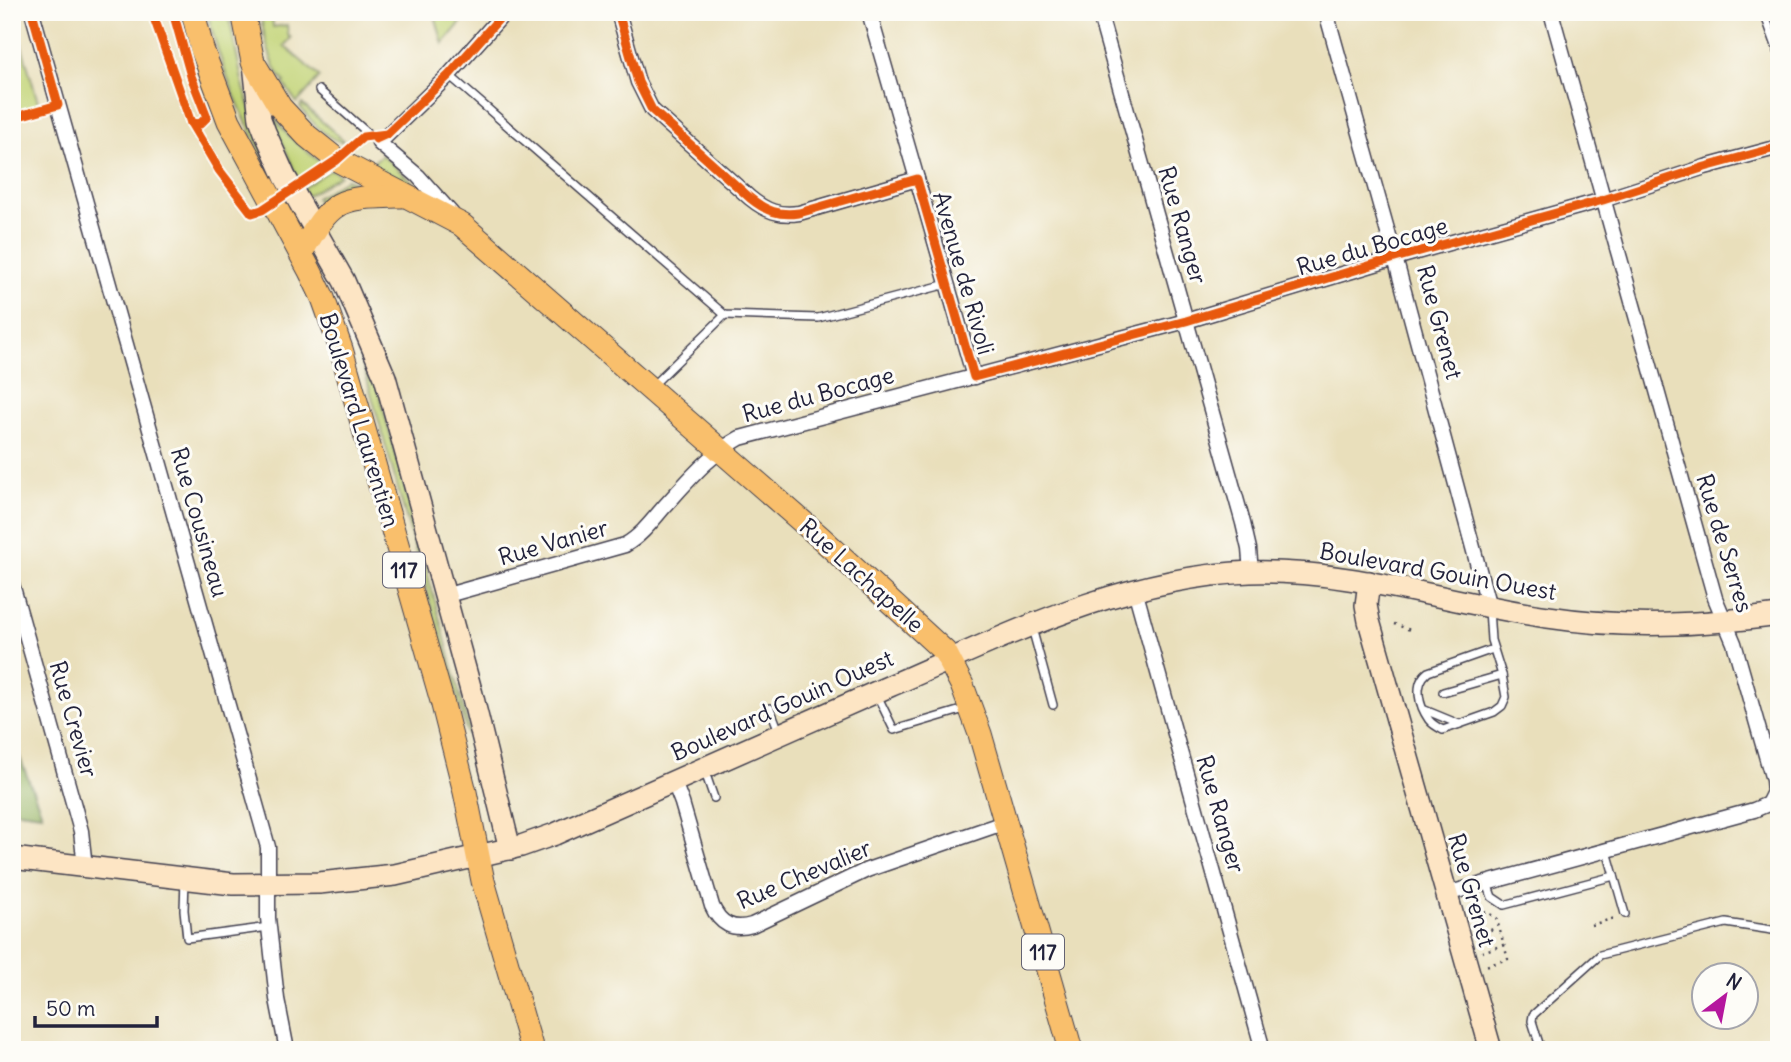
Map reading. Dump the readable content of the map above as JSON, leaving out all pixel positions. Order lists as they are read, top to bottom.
{
  "streets": {
    "main road": ["Boulevard Laurentien", "117", "Rue Lachapelle"],
    "street": [
      "Rue Ranger",
      "Rue du Bocage",
      "Avenue de Rivoli",
      "Rue Grenet",
      "Rue Cousineau",
      "Rue Vanier",
      "Rue de Serres",
      "Boulevard Gouin Ouest",
      "Rue Crevier",
      "Rue Chevalier"
    ]
  },
  "crossings": [
    ["Rue Ranger", "Rue du Bocage"],
    ["Rue Ranger", "Boulevard Gouin Ouest"],
    ["Rue du Bocage", "Avenue de Rivoli"],
    ["Rue du Bocage", "Rue Grenet"],
    ["Rue du Bocage", "Rue Vanier"],
    ["Rue du Bocage", "Rue de Serres"],
    ["Rue du Bocage", "Rue Lachapelle"],
    ["Rue Grenet", "Rue de Serres"],
    ["Rue Grenet", "Boulevard Gouin Ouest"],
    ["Boulevard Laurentien", "Rue Vanier"],
    ["Boulevard Laurentien", "Boulevard Gouin Ouest"],
    ["Boulevard Laurentien", "Rue Lachapelle"],
    ["Rue Cousineau", "Boulevard Gouin Ouest"],
    ["Rue Vanier", "Rue Lachapelle"],
    ["Rue de Serres", "Boulevard Gouin Ouest"],
    ["Boulevard Gouin Ouest", "Rue Lachapelle"],
    ["Boulevard Gouin Ouest", "Rue Crevier"],
    ["Boulevard Gouin Ouest", "Rue Chevalier"],
    ["Rue Lachapelle", "Rue Chevalier"]
  ],
  "scale_bar": "50 m",
  "north": "top right"
}
